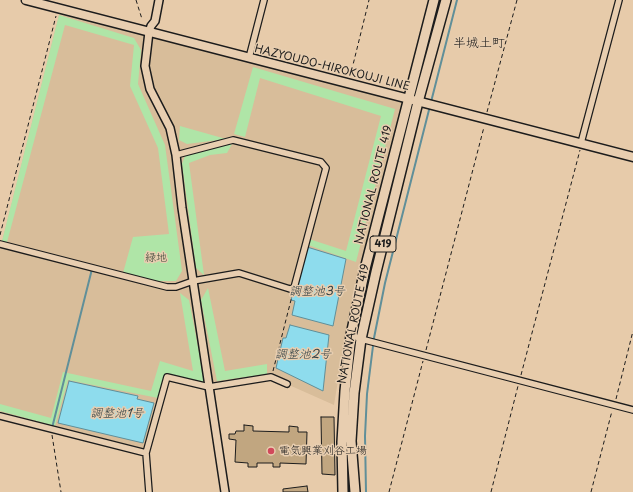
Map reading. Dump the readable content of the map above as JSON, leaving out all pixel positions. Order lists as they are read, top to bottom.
{
  "streets": {
    "highway": ["NATIONAL ROUTE 419", "419"],
    "main road": ["HAZYOUDO-HIROKOUJI LINE"]
  },
  "crossings": [
    ["HAZYOUDO-HIROKOUJI LINE", "NATIONAL ROUTE 419"]
  ],
  "districts": ["半城土町"],
  "water": ["調整池3号", "調整池2号", "調整池1号"],
  "parks": ["緑地"],
  "places": ["電気興業刈谷工場"]
}
